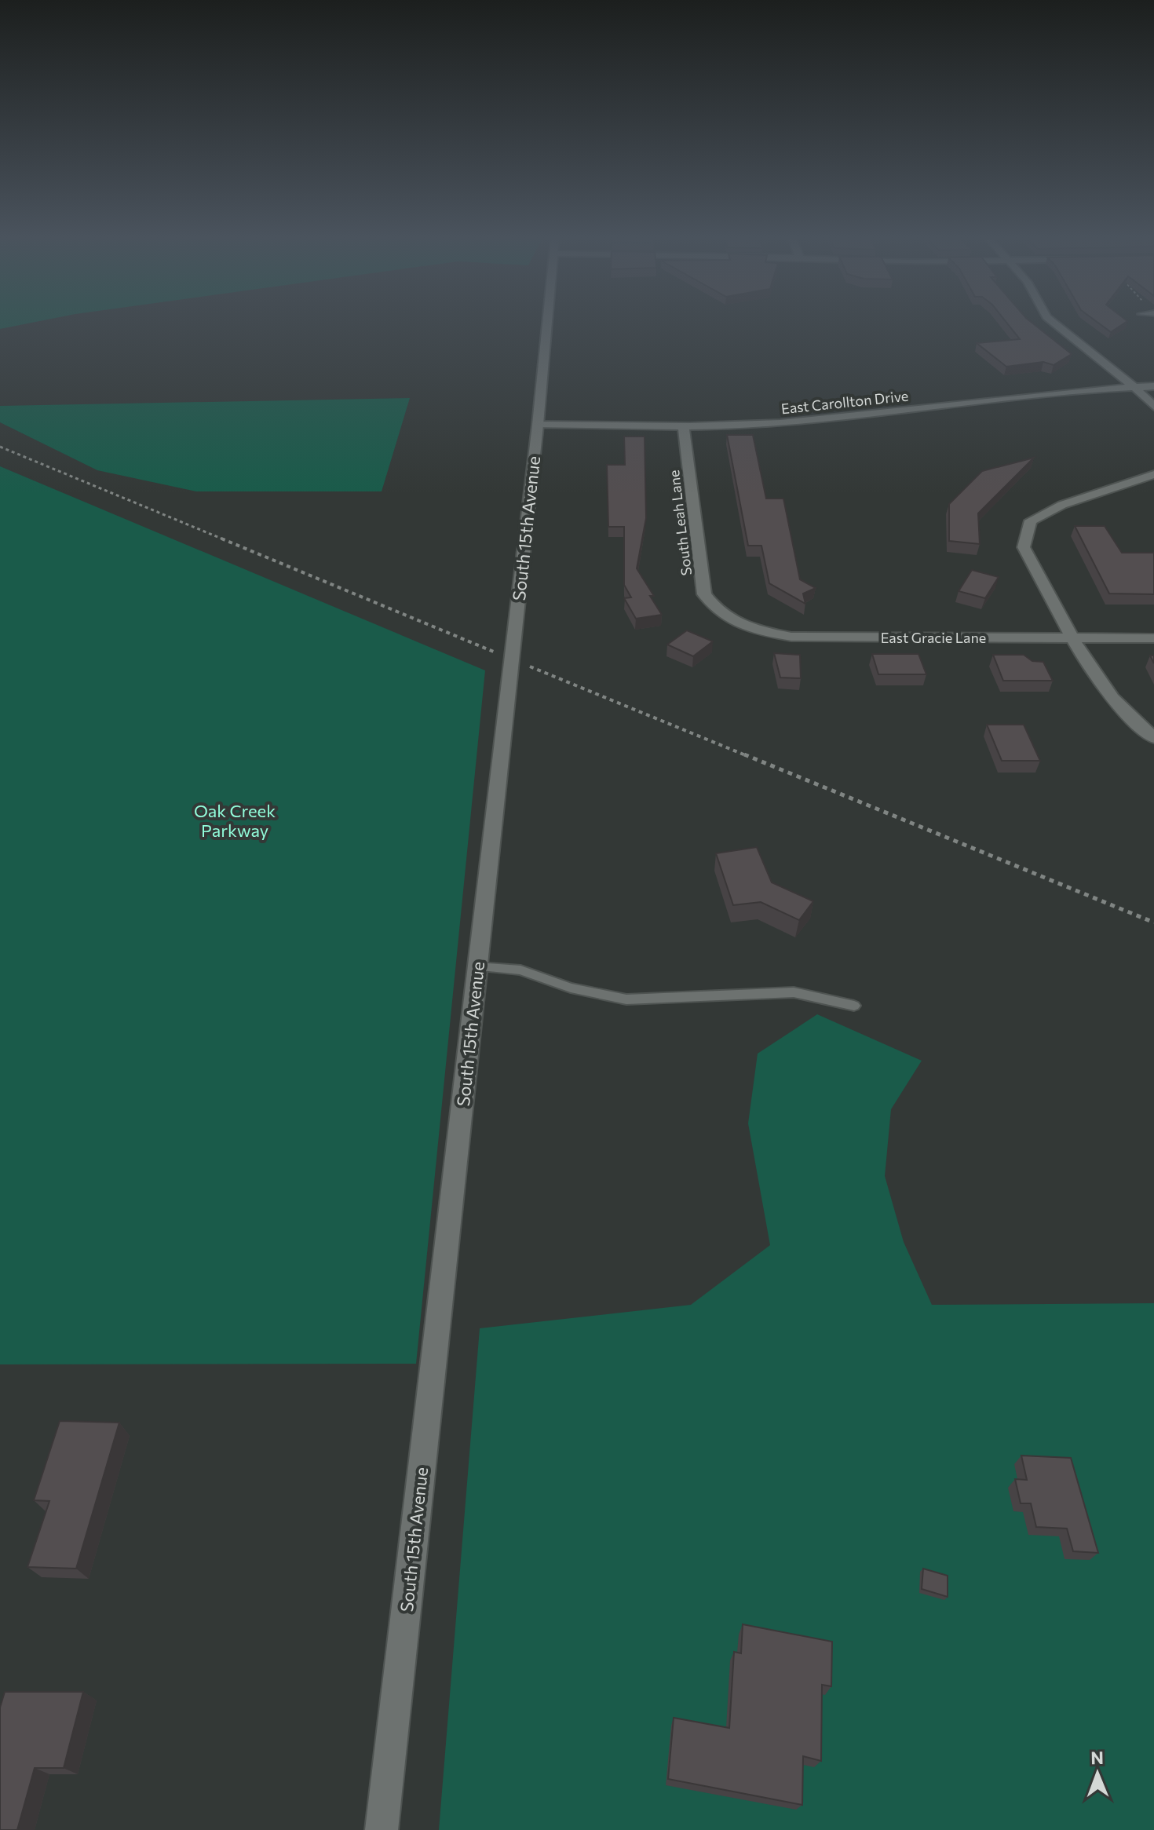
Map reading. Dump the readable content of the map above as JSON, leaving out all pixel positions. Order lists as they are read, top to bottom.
{
  "streets": {
    "street": [
      "East Carollton Drive",
      "South Leah Lane",
      "South 15th Avenue",
      "East Gracie Lane"
    ]
  },
  "crossings": [
    ["East Carollton Drive", "South Leah Lane"],
    ["East Carollton Drive", "South 15th Avenue"],
    ["South Leah Lane", "East Gracie Lane"]
  ],
  "parks": ["Oak Creek Parkway"],
  "north": "top"
}
